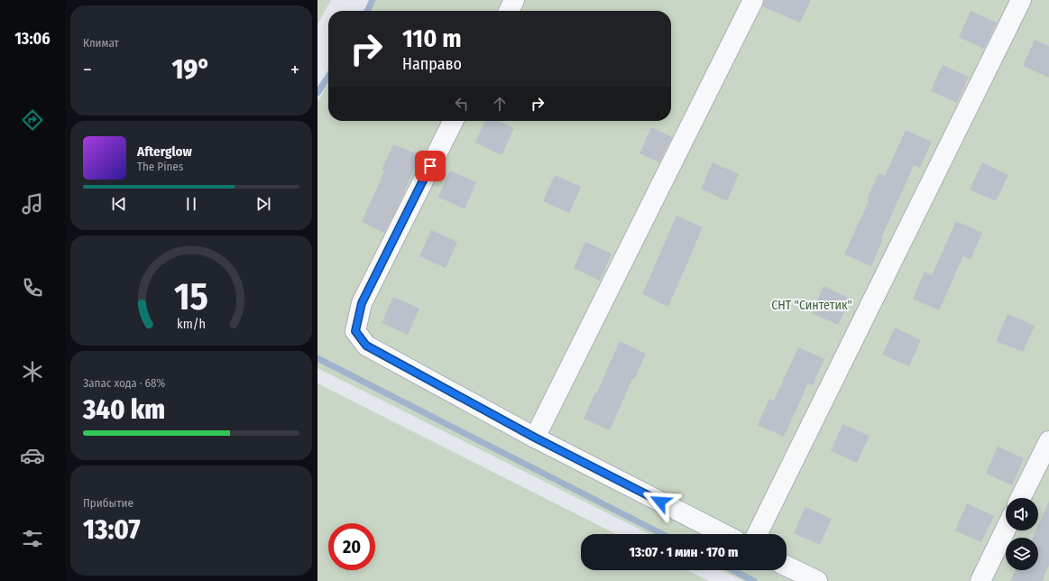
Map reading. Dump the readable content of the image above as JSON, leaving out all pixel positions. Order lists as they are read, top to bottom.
{
  "parks": ["СНТ \"Синтетик\""],
  "page": {
    "tabs": "13:06",
    "tile": [
      "Климат",
      ["Запас хода · 68%", "340 km"],
      ["Прибытие", "13:07"]
    ],
    "turn": ["110 m", "Направо"],
    "heat": ["−", "19°", "+"],
    "song": ["Afterglow", "The Pines"],
    "limit": "20",
    "trip": "13:07 · 1 мин · 170 m",
    "gauge": ["15", "km/h"]
  }
}
